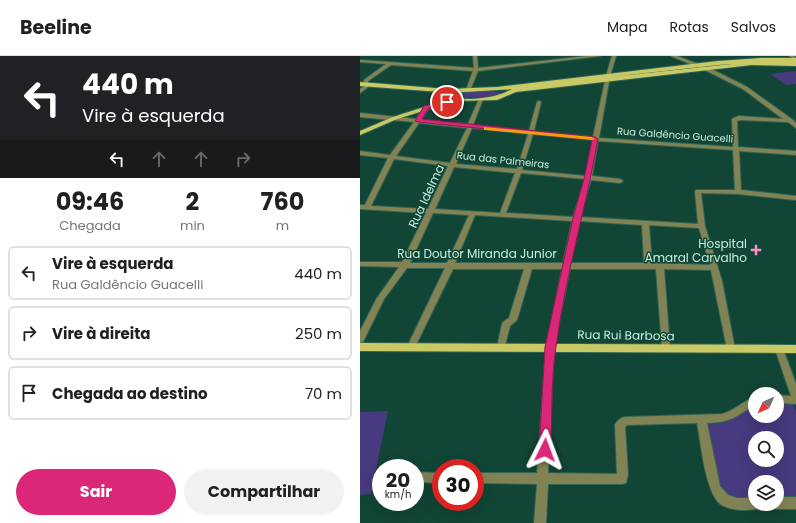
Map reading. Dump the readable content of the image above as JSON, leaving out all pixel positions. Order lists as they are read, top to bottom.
{
  "streets": {
    "main road": ["Rua Rui Barbosa"],
    "street": [
      "Rua Galdêncio Guacelli",
      "Rua das Palmeiras",
      "Rua Idelma",
      "Rua Doutor Miranda Junior"
    ]
  },
  "crossings": [
    ["Rua Galdêncio Guacelli", "Rua Idelma"],
    ["Rua das Palmeiras", "Rua Idelma"],
    ["Rua Idelma", "Rua Doutor Miranda Junior"]
  ],
  "places": {
    "health": ["Hospital Amaral Carvalho"]
  },
  "north": "bottom left",
  "page": {
    "header": "Beeline",
    "nav": ["Mapa", "Rotas", "Salvos"],
    "turn": ["440 m", "Vire à esquerda"],
    "eta": [
      "09:46",
      "Chegada",
      "2",
      "min",
      "760",
      "m"
    ],
    "list": [
      {
        "name": "Vire à esquerda",
        "note": "Rua Galdêncio Guacelli",
        "value": "440 m"
      },
      {
        "name": "Vire à direita",
        "value": "250 m"
      },
      {
        "name": "Chegada ao destino",
        "value": "70 m"
      }
    ],
    "speed": "20 km/h",
    "limit": "30",
    "buttons": ["Sair", "Compartilhar"]
  }
}
